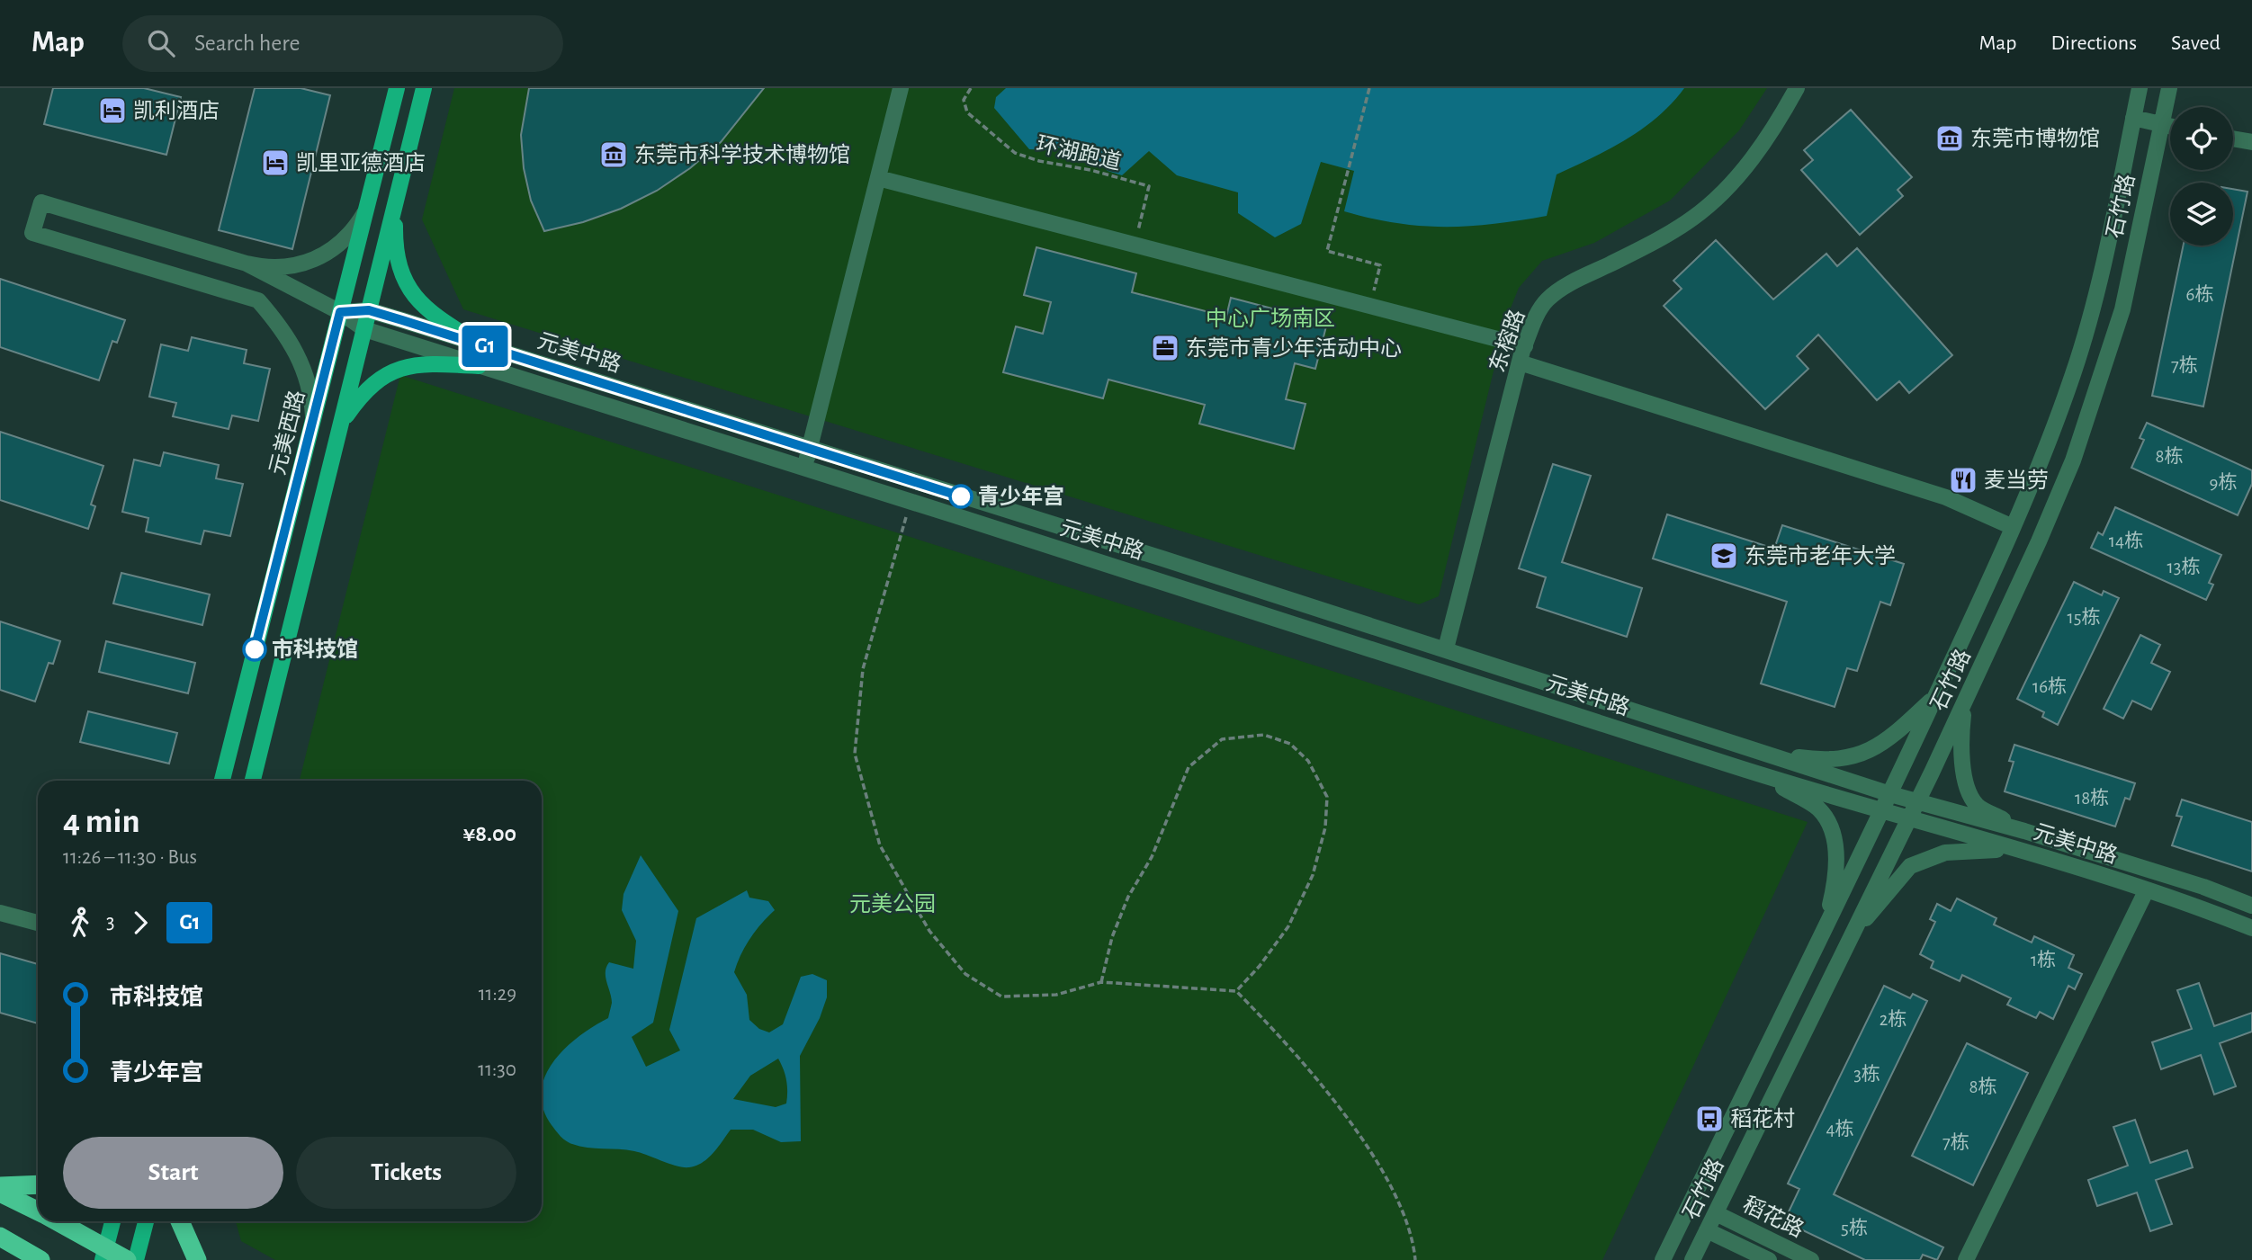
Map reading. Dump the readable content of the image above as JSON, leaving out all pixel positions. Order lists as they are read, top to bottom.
{
  "streets": {
    "main road": ["元美西路"],
    "street": [
      "石竹路",
      "东榕路",
      "元美中路",
      "稻花路"
    ],
    "path": ["环湖跑道"]
  },
  "crossings": [
    ["石竹路", "元美中路"],
    ["石竹路", "稻花路"],
    ["东榕路", "元美中路"],
    ["元美中路", "元美西路"]
  ],
  "parks": ["中心广场南区", "元美公园"],
  "places": {
    "hotel": ["凯利酒店", "凯里亚德酒店"],
    "museum": ["东莞市博物馆", "东莞市科学技术博物馆"],
    "office": ["东莞市青少年活动中心"],
    "restaurant": ["麦当劳"],
    "other": ["青少年宫", "市科技馆"],
    "school or university": ["东莞市老年大学"],
    "bus stop": ["稻花村"]
  },
  "lines": ["bus line G1"],
  "house_numbers": [
    "6栋",
    "7栋",
    "8栋",
    "9栋",
    "14栋",
    "13栋",
    "15栋",
    "16栋",
    "18栋",
    "1栋",
    "2栋",
    "3栋",
    "8栋",
    "4栋",
    "7栋",
    "5栋"
  ],
  "page": {
    "header": "Map",
    "search": "Search here",
    "nav": ["Map", "Directions", "Saved"],
    "on_map": "G1",
    "heading": ["4 min", "11:26 – 11:30 · Bus", "¥8.00"],
    "legs": ["3", "G1"],
    "list": [
      {
        "name": "市科技馆",
        "value": "11:29"
      },
      {
        "name": "青少年宫",
        "value": "11:30"
      }
    ],
    "buttons": ["Start", "Tickets"]
  }
}
